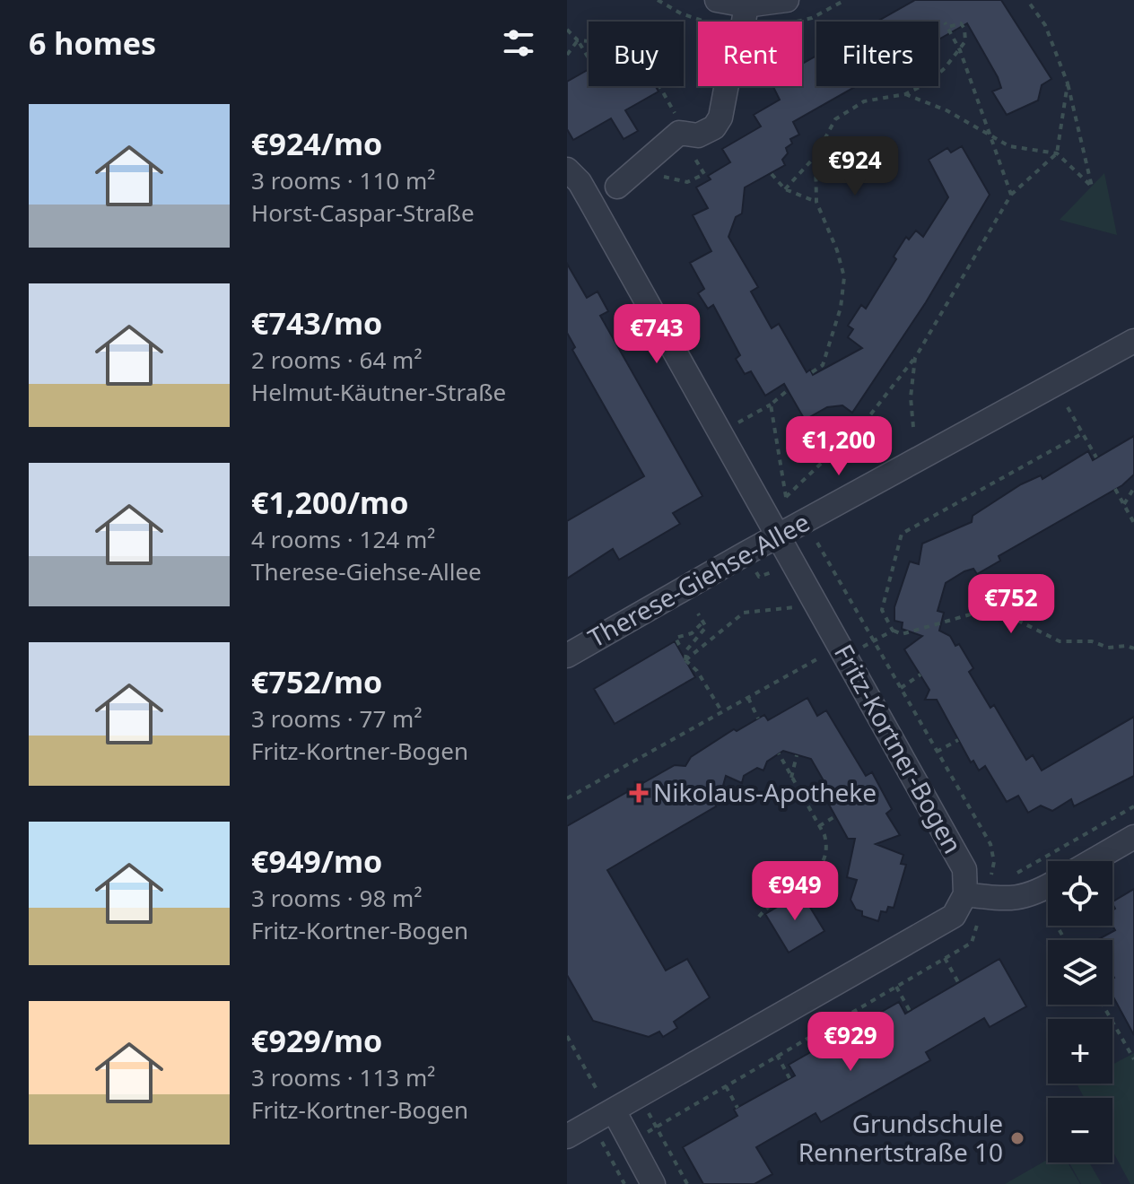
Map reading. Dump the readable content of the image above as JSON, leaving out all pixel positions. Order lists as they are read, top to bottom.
{
  "streets": {
    "street": ["Therese-Giehse-Allee", "Fritz-Kortner-Bogen"]
  },
  "crossings": [
    ["Therese-Giehse-Allee", "Fritz-Kortner-Bogen"]
  ],
  "places": {
    "health": ["Nikolaus-Apotheke"],
    "other": ["Grundschule Rennertstraße 10"]
  },
  "page": {
    "heading": "6 homes",
    "chip": ["Buy", "Rent", "Filters"],
    "list": [
      {
        "name": "€924/mo",
        "note": "3 rooms · 110 m² · Horst-Caspar-Straße"
      },
      {
        "name": "€743/mo",
        "note": "2 rooms · 64 m² · Helmut-Käutner-Straße"
      },
      {
        "name": "€1,200/mo",
        "note": "4 rooms · 124 m² · Therese-Giehse-Allee"
      },
      {
        "name": "€752/mo",
        "note": "3 rooms · 77 m² · Fritz-Kortner-Bogen"
      },
      {
        "name": "€949/mo",
        "note": "3 rooms · 98 m² · Fritz-Kortner-Bogen"
      },
      {
        "name": "€929/mo",
        "note": "3 rooms · 113 m² · Fritz-Kortner-Bogen"
      }
    ],
    "price": [
      "€924",
      "€743",
      "€1,200",
      "€752",
      "€949",
      "€929"
    ],
    "map_buttons": ["+", "−"]
  }
}
